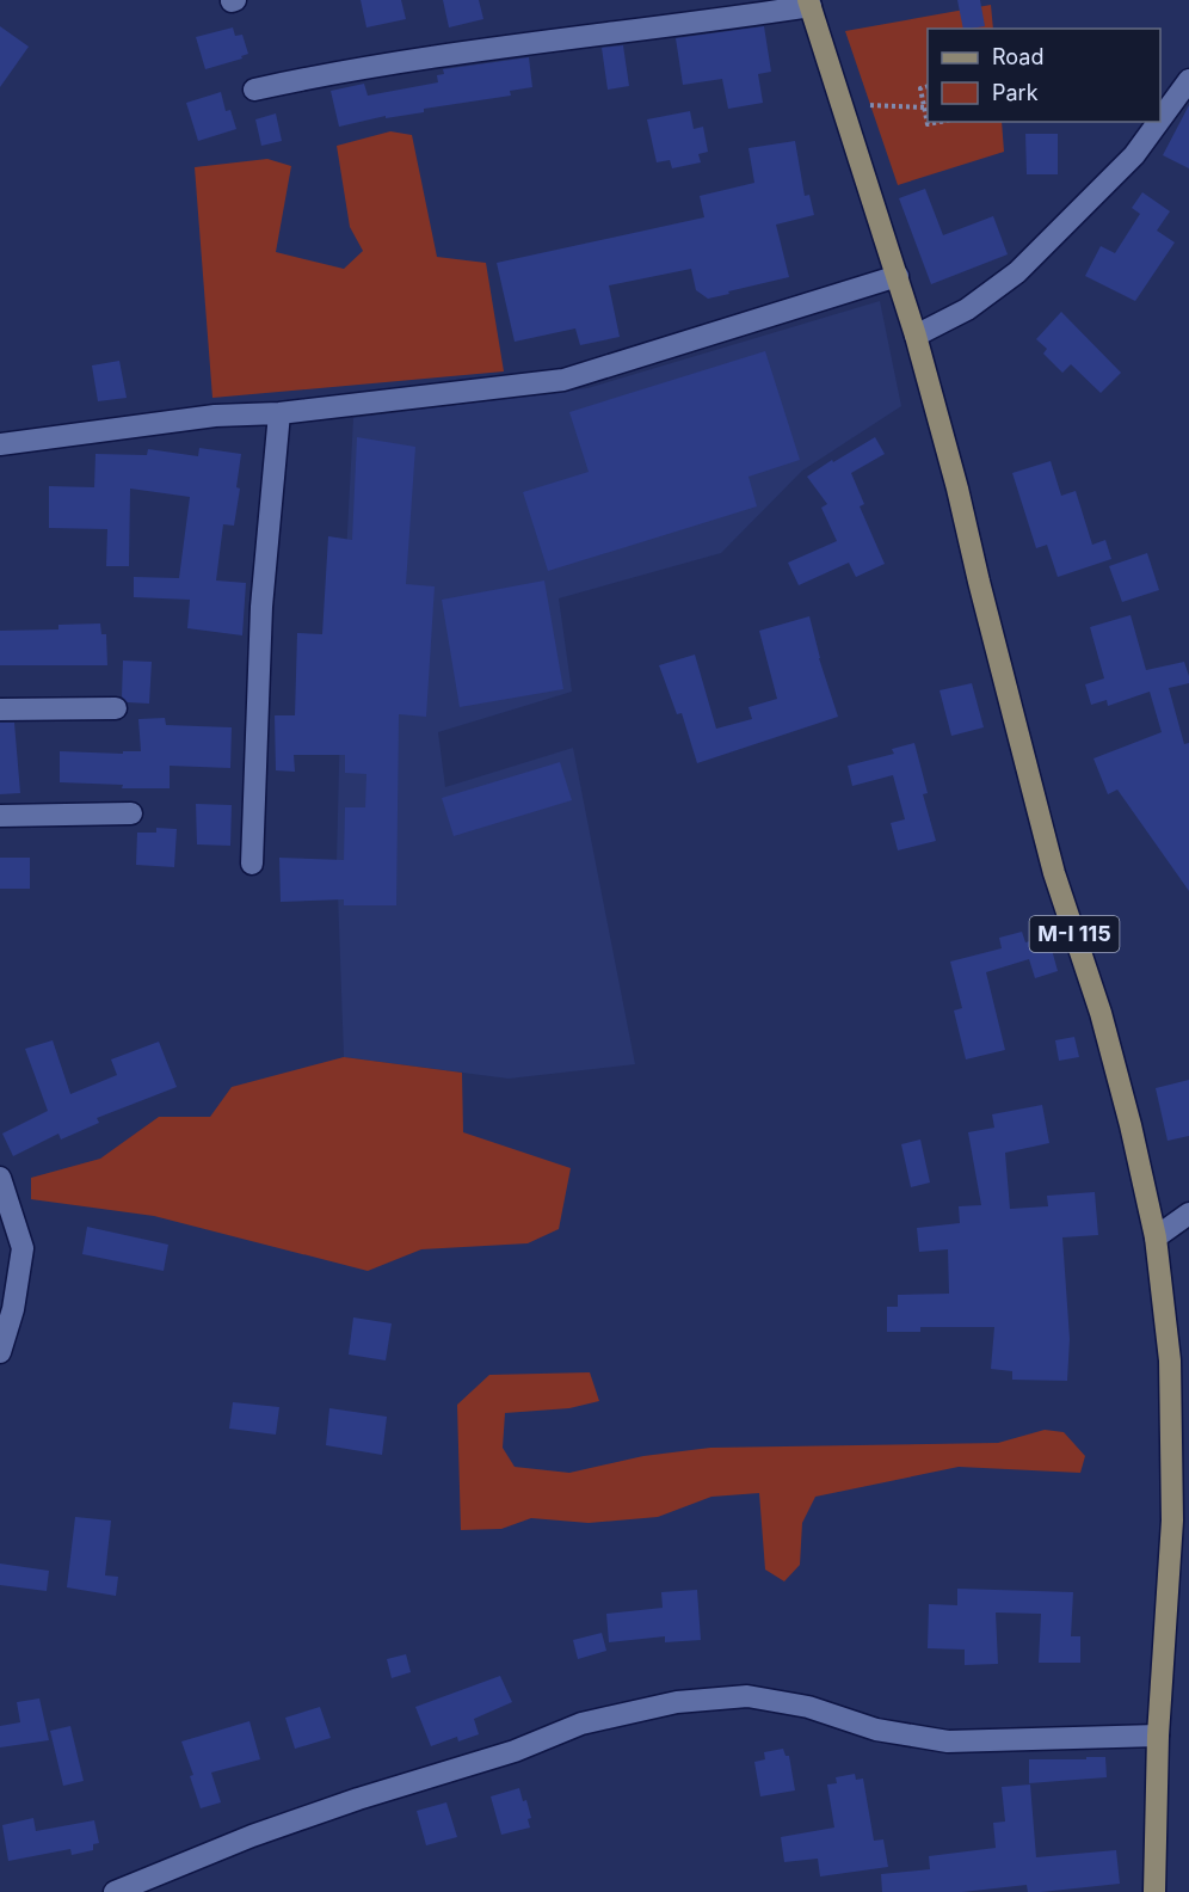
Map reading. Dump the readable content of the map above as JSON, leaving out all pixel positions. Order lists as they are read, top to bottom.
{
  "streets": {
    "main road": ["M-I 115"]
  },
  "legend": ["Road", "Park"]
}
